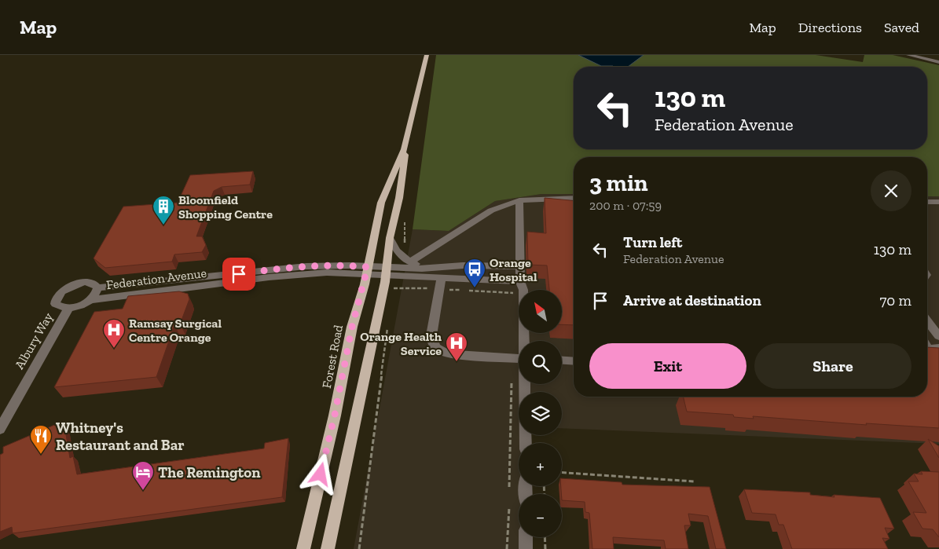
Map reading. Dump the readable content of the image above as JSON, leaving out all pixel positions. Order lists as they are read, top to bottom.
{
  "streets": {
    "main road": ["Forest Road"],
    "street": ["Federation Avenue", "Albury Way"]
  },
  "crossings": [
    ["Federation Avenue", "Albury Way"],
    ["Federation Avenue", "Forest Road"]
  ],
  "places": {
    "building": ["Bloomfield Shopping Centre"],
    "bus stop": ["Orange Hospital"],
    "hospital": ["Ramsay Surgical Centre Orange", "Orange Health Service"],
    "restaurant": ["Whitney's Restaurant and Bar"],
    "hotel": ["The Remington"]
  },
  "north": "top left",
  "page": {
    "header": "Map",
    "nav": ["Map", "Directions", "Saved"],
    "turn": ["130 m", "Federation Avenue"],
    "heading": ["3 min", "200 m · 07:59"],
    "list": [
      {
        "name": "Turn left",
        "note": "Federation Avenue",
        "value": "130 m"
      },
      {
        "name": "Arrive at destination",
        "value": "70 m"
      }
    ],
    "map_buttons": ["+", "−"],
    "buttons": ["Exit", "Share"]
  }
}
